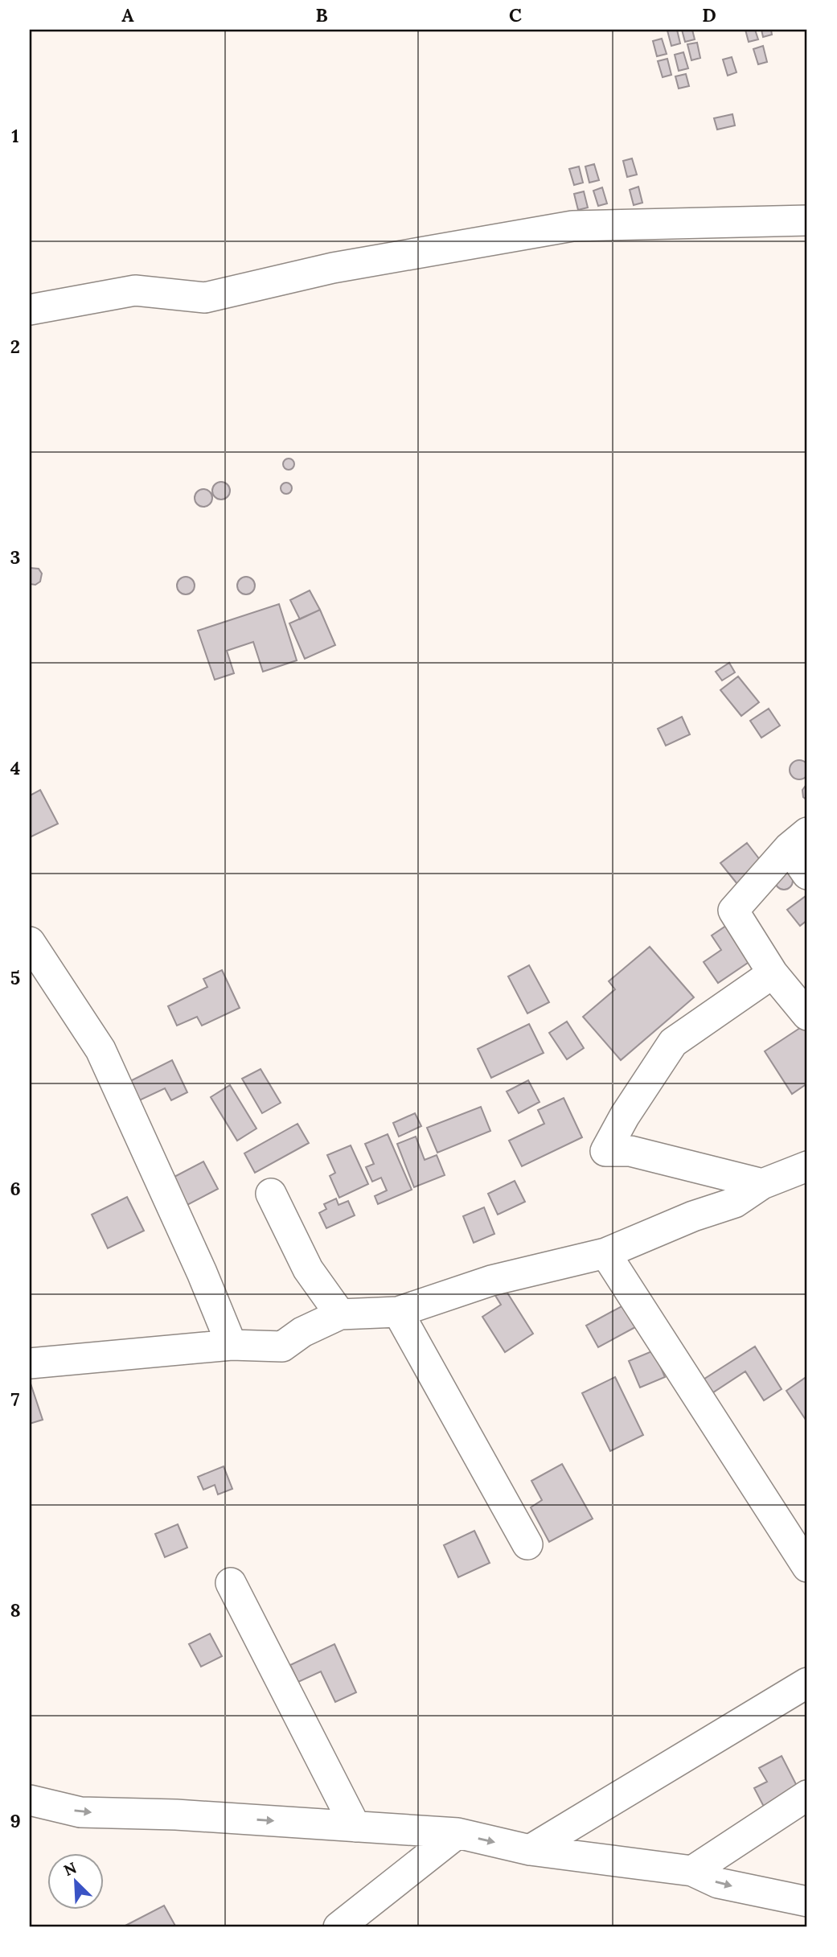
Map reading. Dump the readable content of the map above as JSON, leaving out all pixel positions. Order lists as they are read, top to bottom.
{
  "north": "top left",
  "grid": {
    "columns": [
      "A",
      "B",
      "C",
      "D"
    ],
    "rows": [
      "1",
      "2",
      "3",
      "4",
      "5",
      "6",
      "7",
      "8",
      "9"
    ]
  }
}
